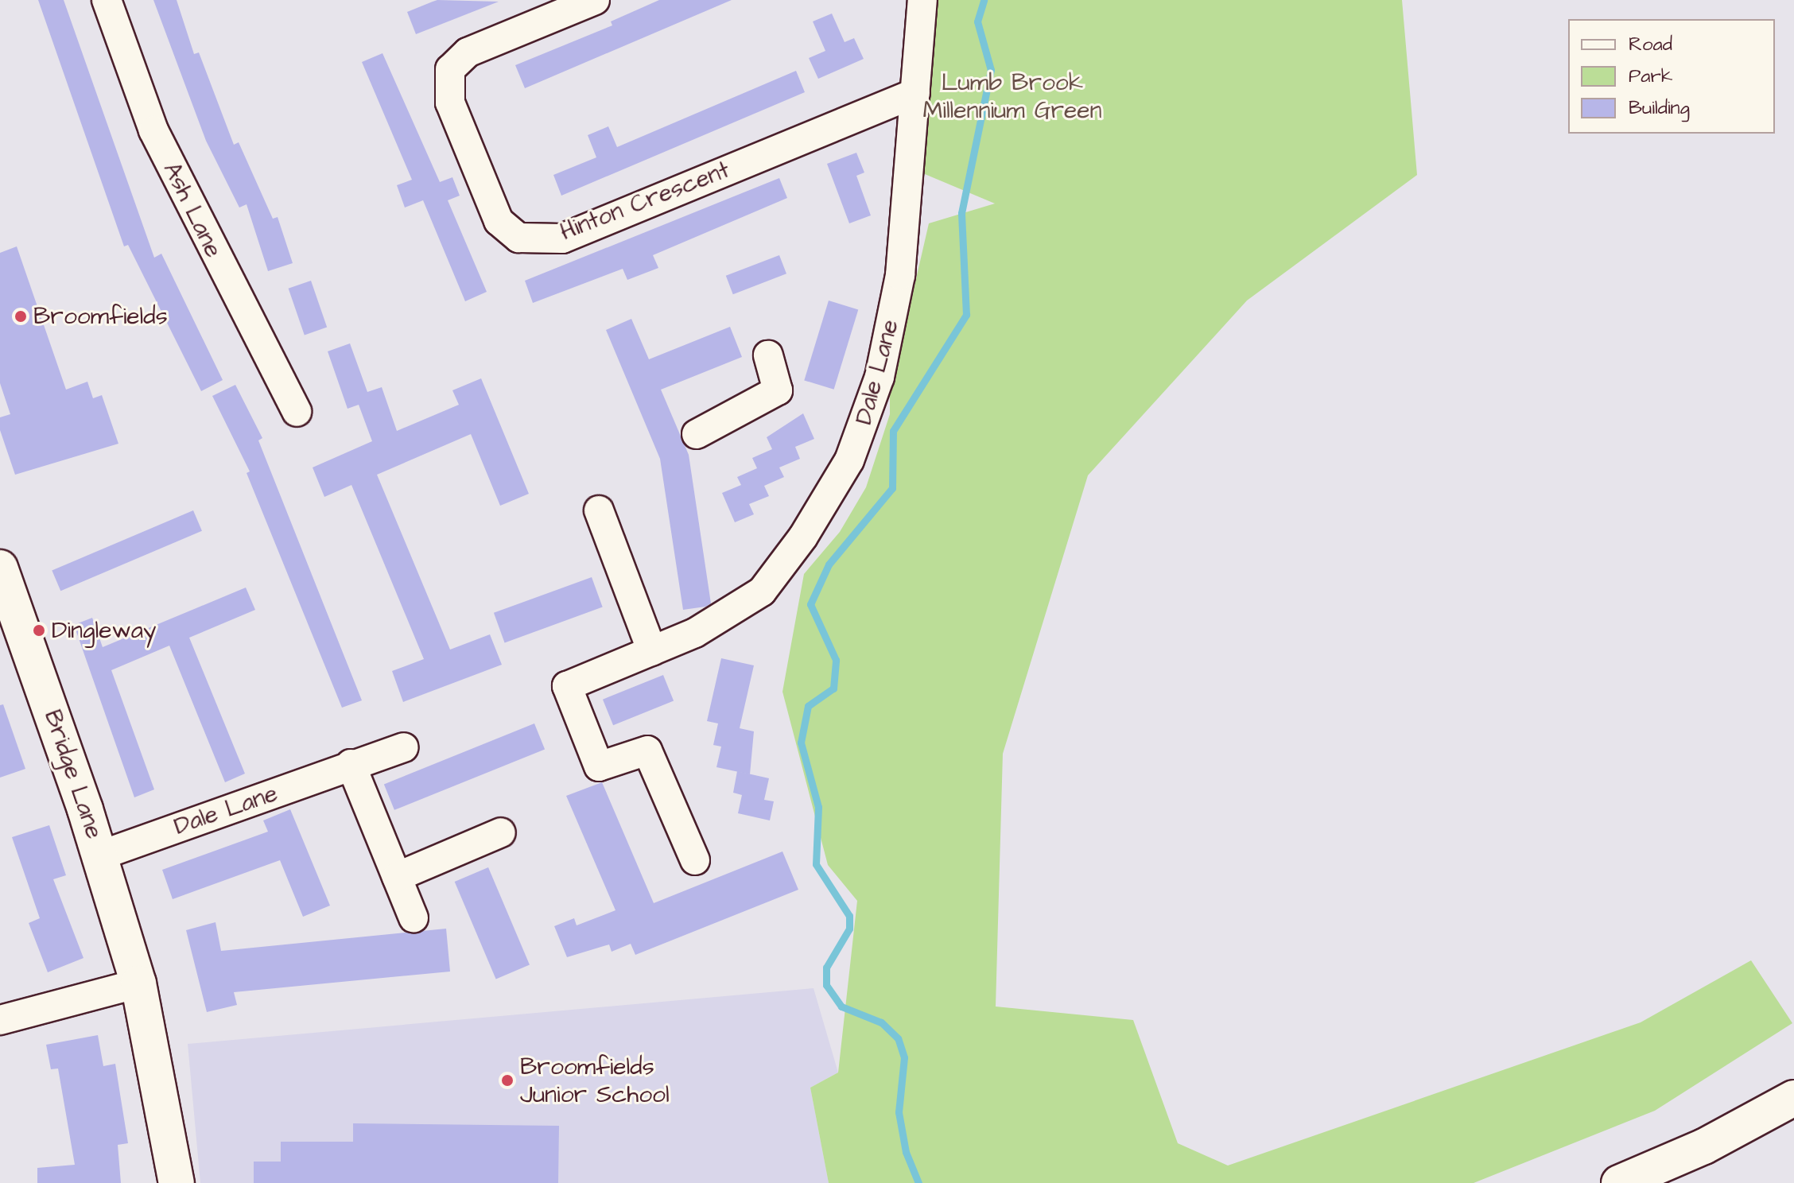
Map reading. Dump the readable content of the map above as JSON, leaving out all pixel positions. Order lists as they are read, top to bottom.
{
  "streets": {
    "street": [
      "Hinton Crescent",
      "Ash Lane",
      "Dale Lane",
      "Bridge Lane"
    ]
  },
  "crossings": [
    ["Hinton Crescent", "Dale Lane"],
    ["Dale Lane", "Bridge Lane"]
  ],
  "parks": ["Lumb Brook Millennium Green"],
  "places": ["Broomfields", "Dingleway", "Broomfields Junior School"],
  "legend": ["Road", "Park", "Building"]
}
